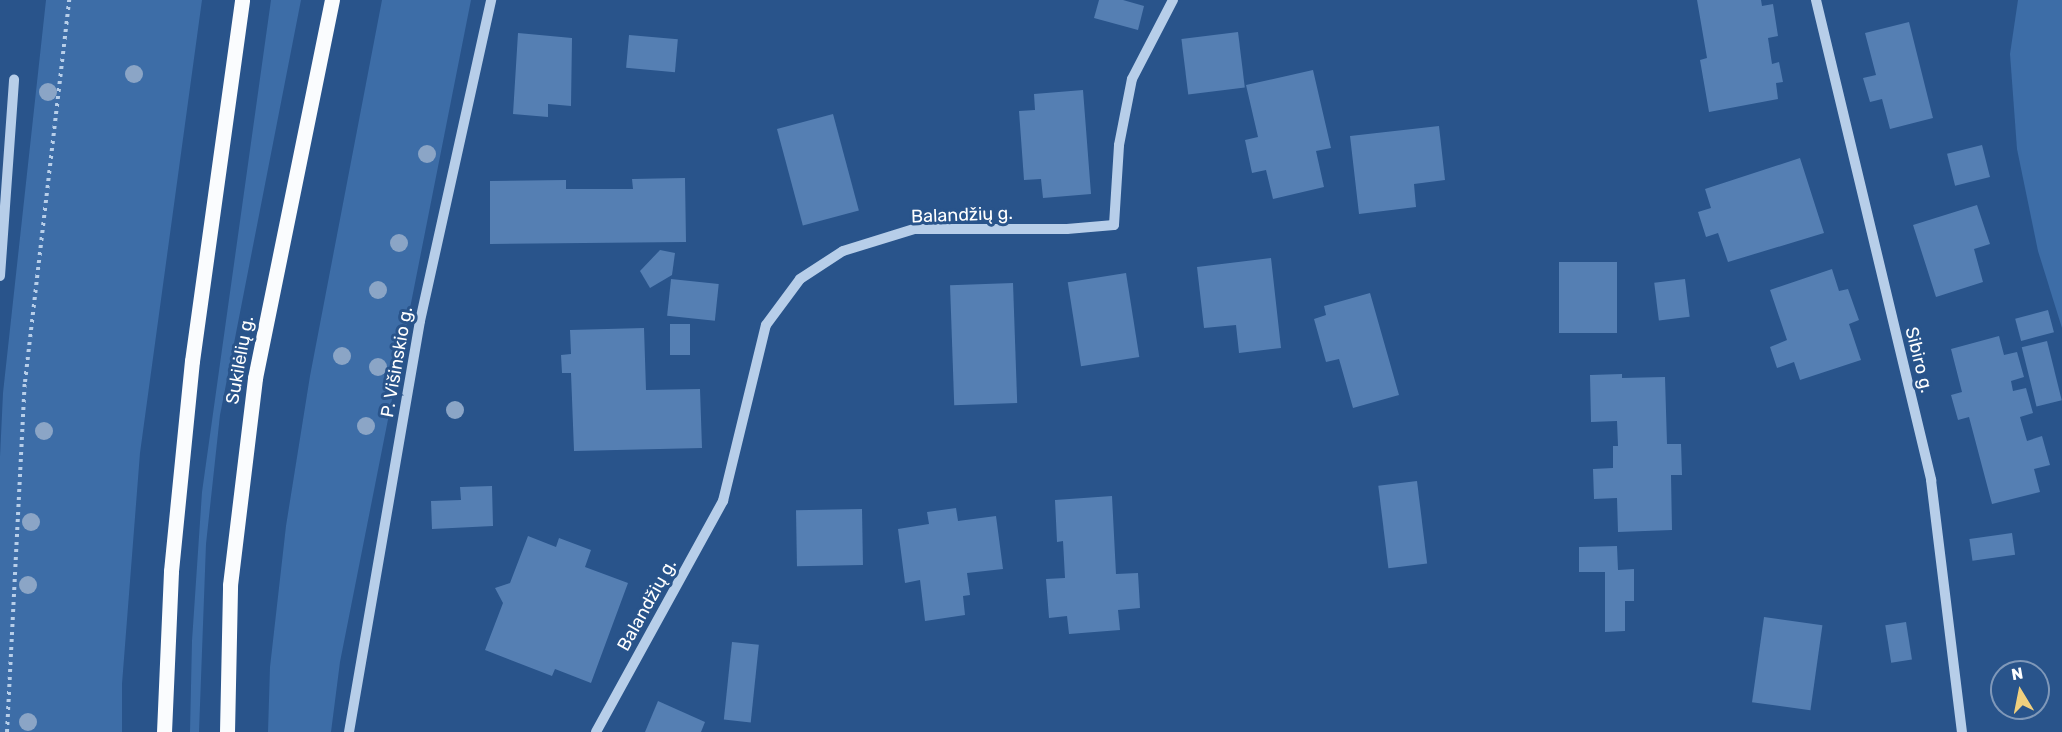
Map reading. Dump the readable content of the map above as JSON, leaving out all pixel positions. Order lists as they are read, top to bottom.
{
  "streets": {
    "main road": ["Sukilėlių g."],
    "street": ["Balandžių g.", "Sibiro g.", "P. Višinskio g."]
  },
  "north": "top"
}
